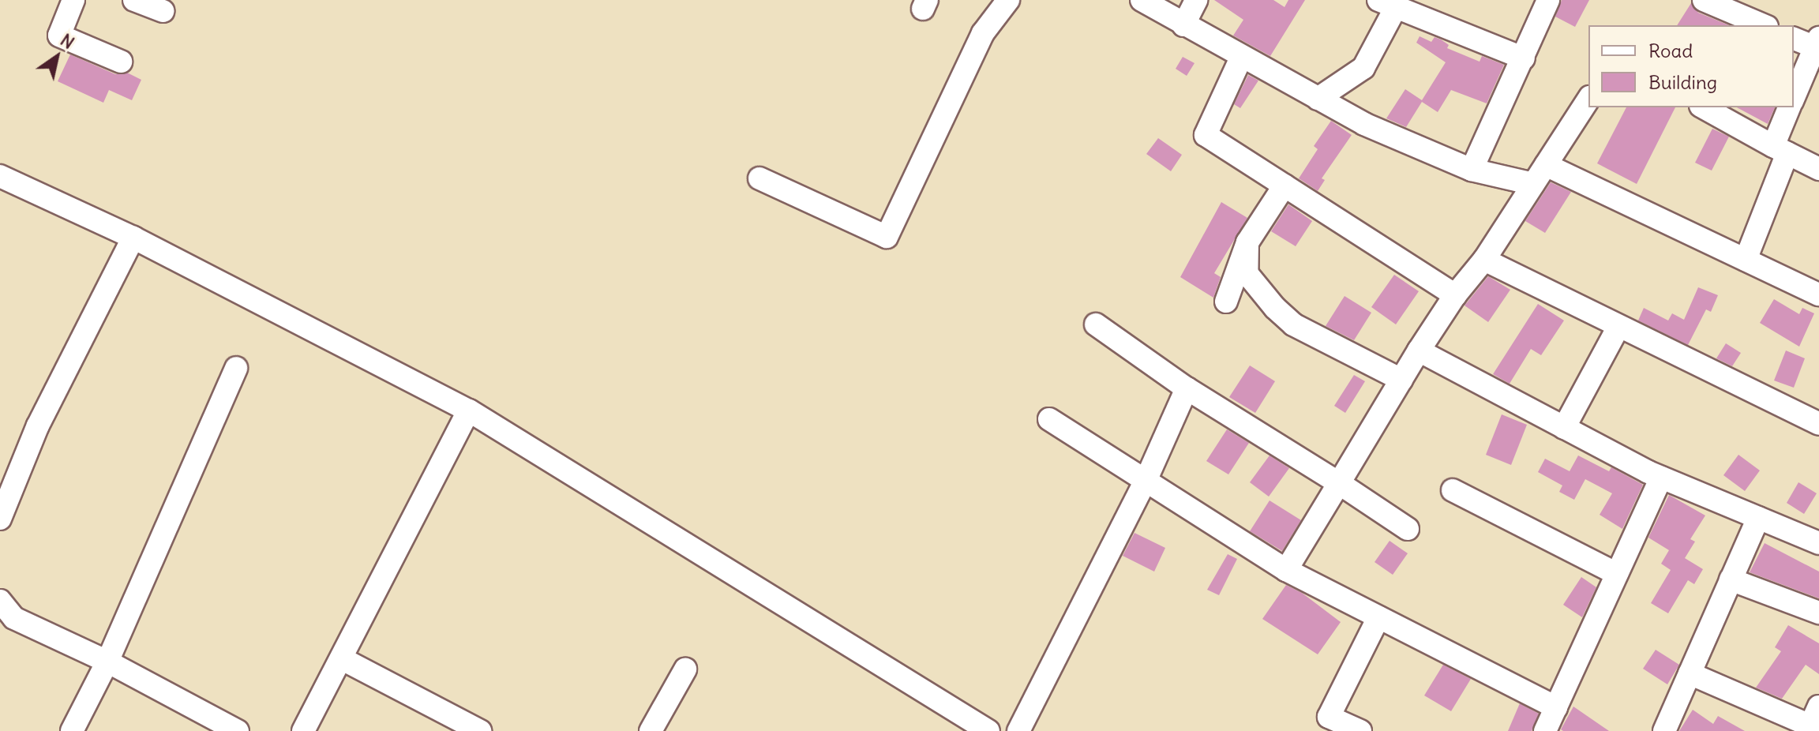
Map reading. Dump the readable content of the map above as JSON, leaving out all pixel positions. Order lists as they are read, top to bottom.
{
  "legend": ["Road", "Building"],
  "north": "top right"
}
